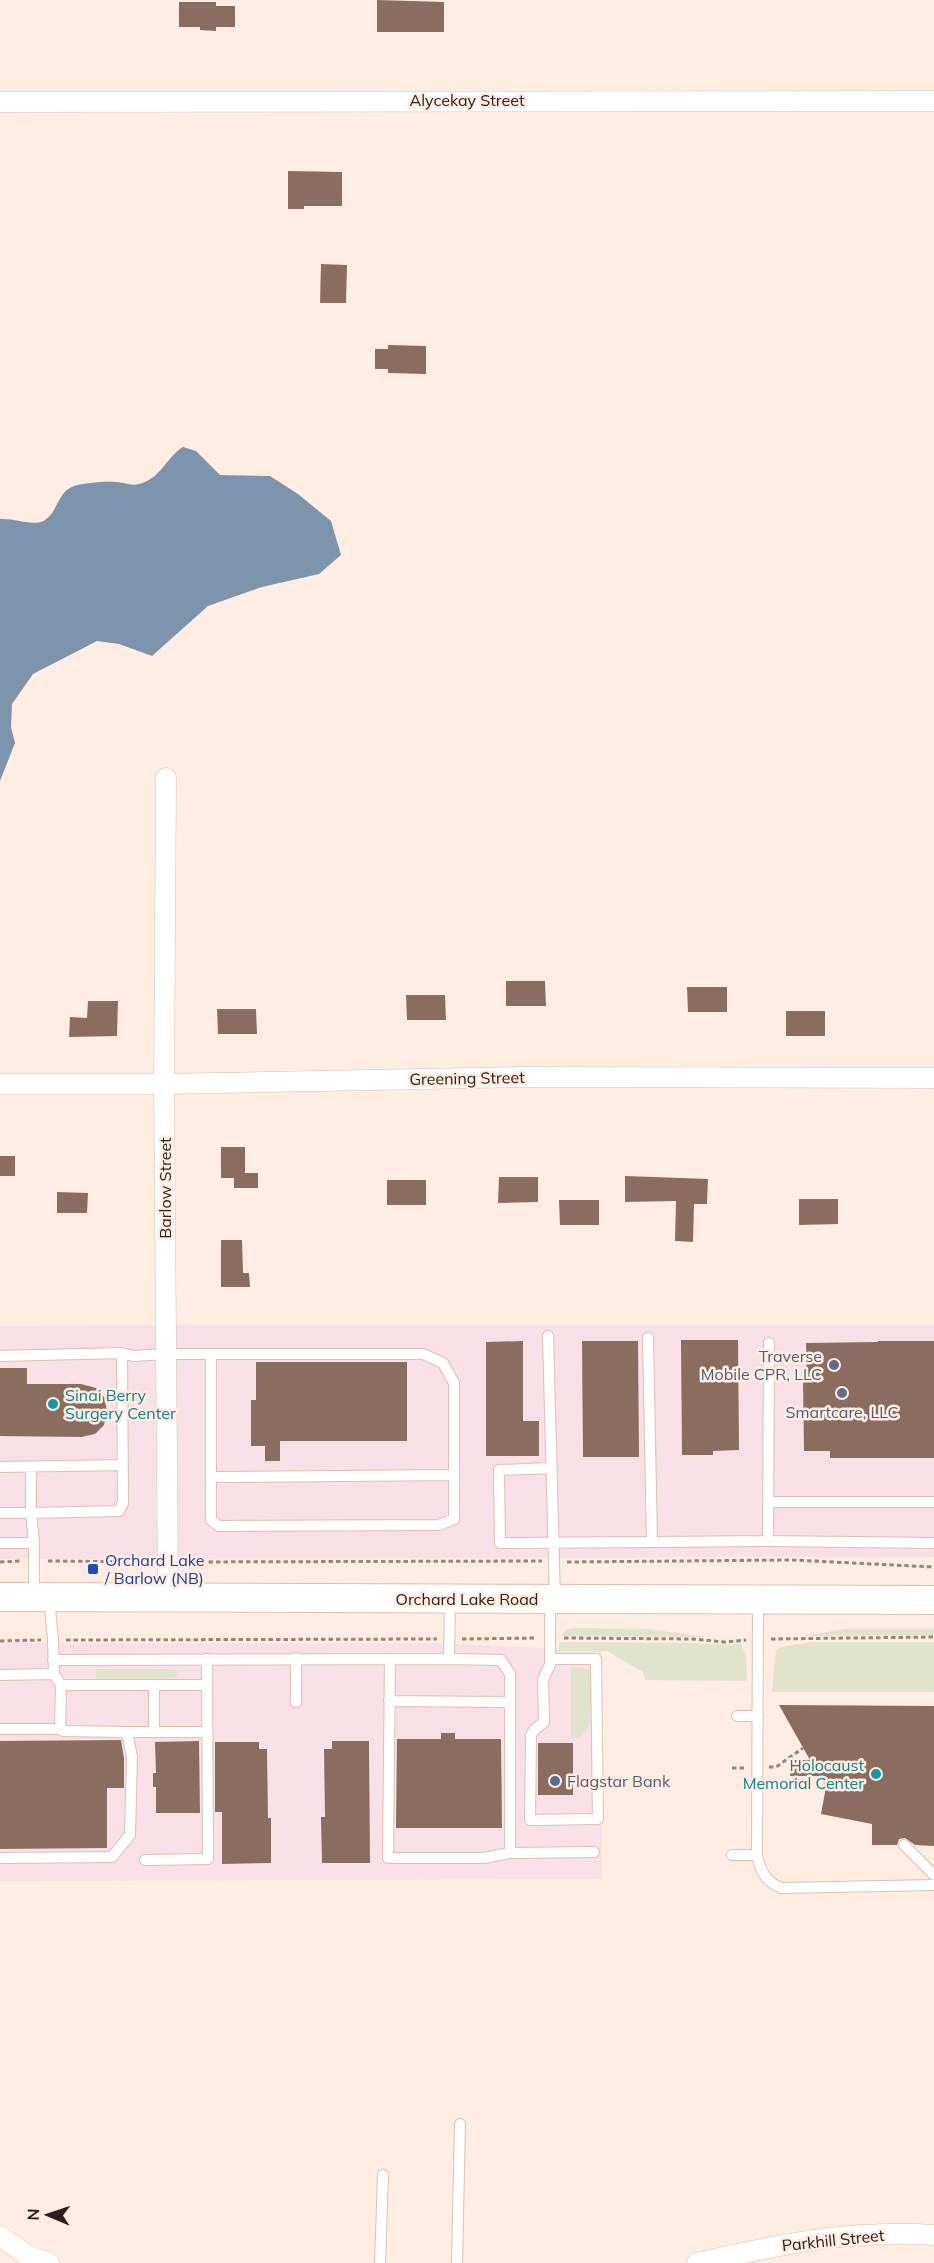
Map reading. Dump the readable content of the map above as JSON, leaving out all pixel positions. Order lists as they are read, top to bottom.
{
  "streets": {
    "main road": ["Orchard Lake Road"],
    "street": [
      "Alycekay Street",
      "Greening Street",
      "Barlow Street",
      "Parkhill Street"
    ]
  },
  "crossings": [
    ["Greening Street", "Barlow Street"],
    ["Barlow Street", "Orchard Lake Road"]
  ],
  "places": {
    "other": [
      "Traverse Mobile CPR, LLC",
      "Smartcare, LLC",
      "Sinai Berry Surgery Center",
      "Holocaust Memorial Center",
      "Flagstar Bank"
    ],
    "transit": ["Orchard Lake / Barlow (NB)"]
  },
  "north": "left"
}
